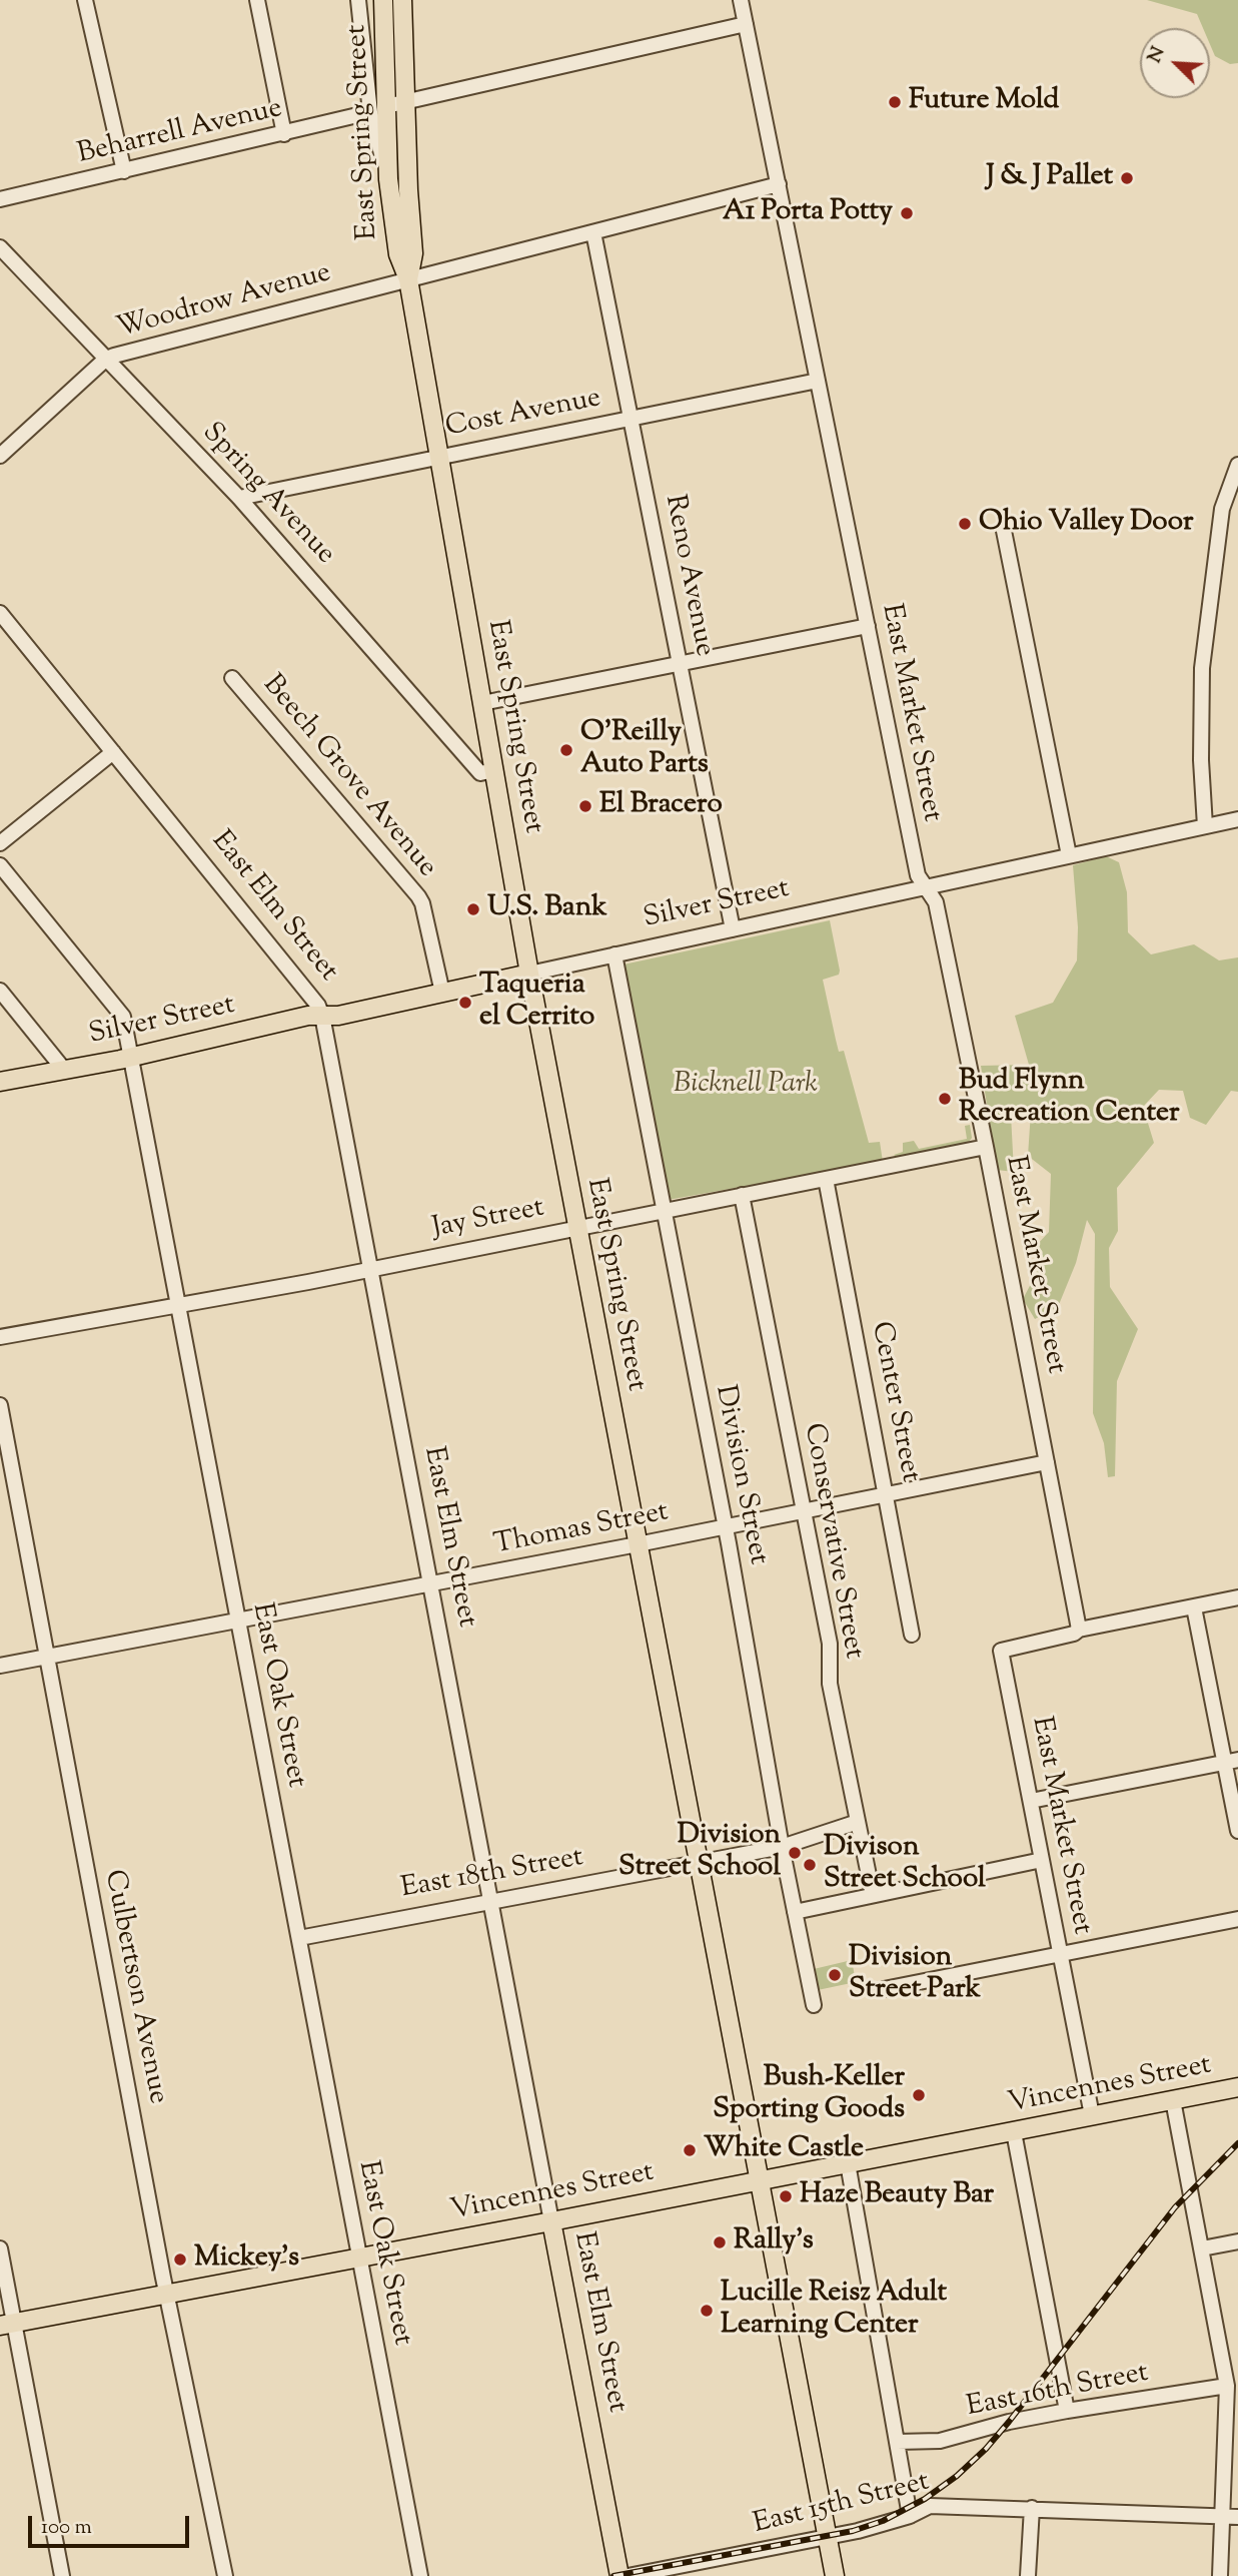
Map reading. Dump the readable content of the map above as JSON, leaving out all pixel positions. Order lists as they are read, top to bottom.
{
  "streets": {
    "main road": [
      "East Spring Street",
      "Silver Street",
      "East Elm Street",
      "Vincennes Street"
    ],
    "street": [
      "Beharrell Avenue",
      "Woodrow Avenue",
      "Cost Avenue",
      "Spring Avenue",
      "Reno Avenue",
      "East Market Street",
      "Beech Grove Avenue",
      "Jay Street",
      "Center Street",
      "Division Street",
      "Thomas Street",
      "Conservative Street",
      "East Oak Street",
      "East 18th Street",
      "Culbertson Avenue",
      "East 16th Street",
      "East 15th Street"
    ]
  },
  "crossings": [
    ["East Spring Street", "Beharrell Avenue"],
    ["East Spring Street", "Woodrow Avenue"],
    ["East Spring Street", "Cost Avenue"],
    ["East Spring Street", "Spring Avenue"],
    ["East Spring Street", "Silver Street"],
    ["East Spring Street", "Jay Street"],
    ["East Spring Street", "Thomas Street"],
    ["East Spring Street", "East 18th Street"],
    ["East Spring Street", "Vincennes Street"],
    ["East Spring Street", "East 15th Street"],
    ["Beharrell Avenue", "East Market Street"],
    ["Woodrow Avenue", "Spring Avenue"],
    ["Woodrow Avenue", "Reno Avenue"],
    ["Woodrow Avenue", "East Market Street"],
    ["Cost Avenue", "Spring Avenue"],
    ["Cost Avenue", "Reno Avenue"],
    ["Cost Avenue", "East Market Street"],
    ["Reno Avenue", "Silver Street"],
    ["East Market Street", "Silver Street"],
    ["East Market Street", "Jay Street"],
    ["East Market Street", "Thomas Street"],
    ["East Market Street", "Vincennes Street"],
    ["Beech Grove Avenue", "Silver Street"],
    ["Silver Street", "East Elm Street"],
    ["Silver Street", "Division Street"],
    ["Silver Street", "East Oak Street"],
    ["East Elm Street", "Jay Street"],
    ["East Elm Street", "Thomas Street"],
    ["East Elm Street", "East 18th Street"],
    ["East Elm Street", "Vincennes Street"],
    ["Jay Street", "Center Street"],
    ["Jay Street", "Division Street"],
    ["Jay Street", "Conservative Street"],
    ["Jay Street", "East Oak Street"],
    ["Center Street", "Thomas Street"],
    ["Division Street", "Thomas Street"],
    ["Division Street", "East 18th Street"],
    ["Thomas Street", "Conservative Street"],
    ["Thomas Street", "East Oak Street"],
    ["Thomas Street", "Culbertson Avenue"],
    ["Conservative Street", "East 18th Street"],
    ["East Oak Street", "East 18th Street"],
    ["East Oak Street", "Vincennes Street"],
    ["Culbertson Avenue", "Vincennes Street"]
  ],
  "parks": ["Bicknell Park"],
  "places": [
    "Future Mold",
    "J & J Pallet",
    "A1 Porta Potty",
    "Ohio Valley Door",
    "O'Reilly Auto Parts",
    "El Bracero",
    "U.S. Bank",
    "Taqueria el Cerrito",
    "Bud Flynn Recreation Center",
    "Division Street School",
    "Divison Street School",
    "Division Street Park",
    "Bush-Keller Sporting Goods",
    "White Castle",
    "Haze Beauty Bar",
    "Rally's",
    "Mickey's",
    "Lucille Reisz Adult Learning Center"
  ],
  "scale_bar": "100 m",
  "north": "top left"
}
